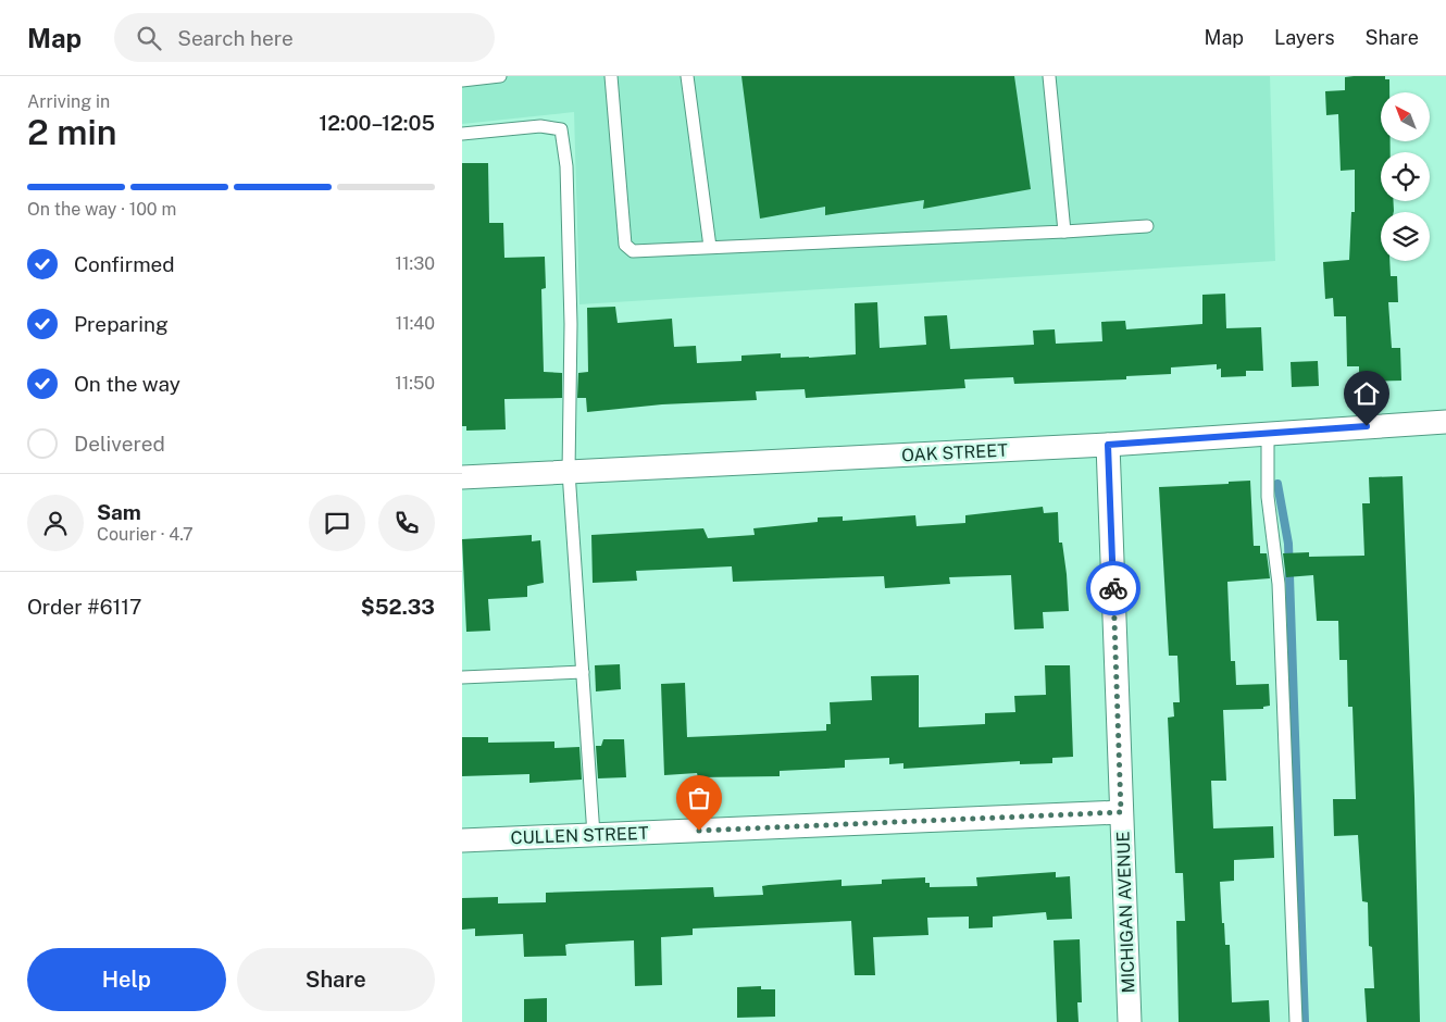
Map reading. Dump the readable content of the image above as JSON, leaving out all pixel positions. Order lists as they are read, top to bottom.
{
  "streets": {
    "street": ["OAK STREET", "CULLEN STREET", "MICHIGAN AVENUE"]
  },
  "crossings": [
    ["OAK STREET", "MICHIGAN AVENUE"],
    ["CULLEN STREET", "MICHIGAN AVENUE"]
  ],
  "north": "top left",
  "page": {
    "header": "Map",
    "search": "Search here",
    "nav": ["Map", "Layers", "Share"],
    "heading": ["2 min", "Arriving in", "12:00–12:05"],
    "panel": [
      "Sam",
      "Courier · 4.7",
      "Order #6117",
      "$52.33"
    ],
    "bar": "On the way · 100 m",
    "list": [
      ["Confirmed", "11:30"],
      ["Preparing", "11:40"],
      ["On the way", "11:50"],
      "Delivered"
    ],
    "buttons": ["Help", "Share"]
  }
}
